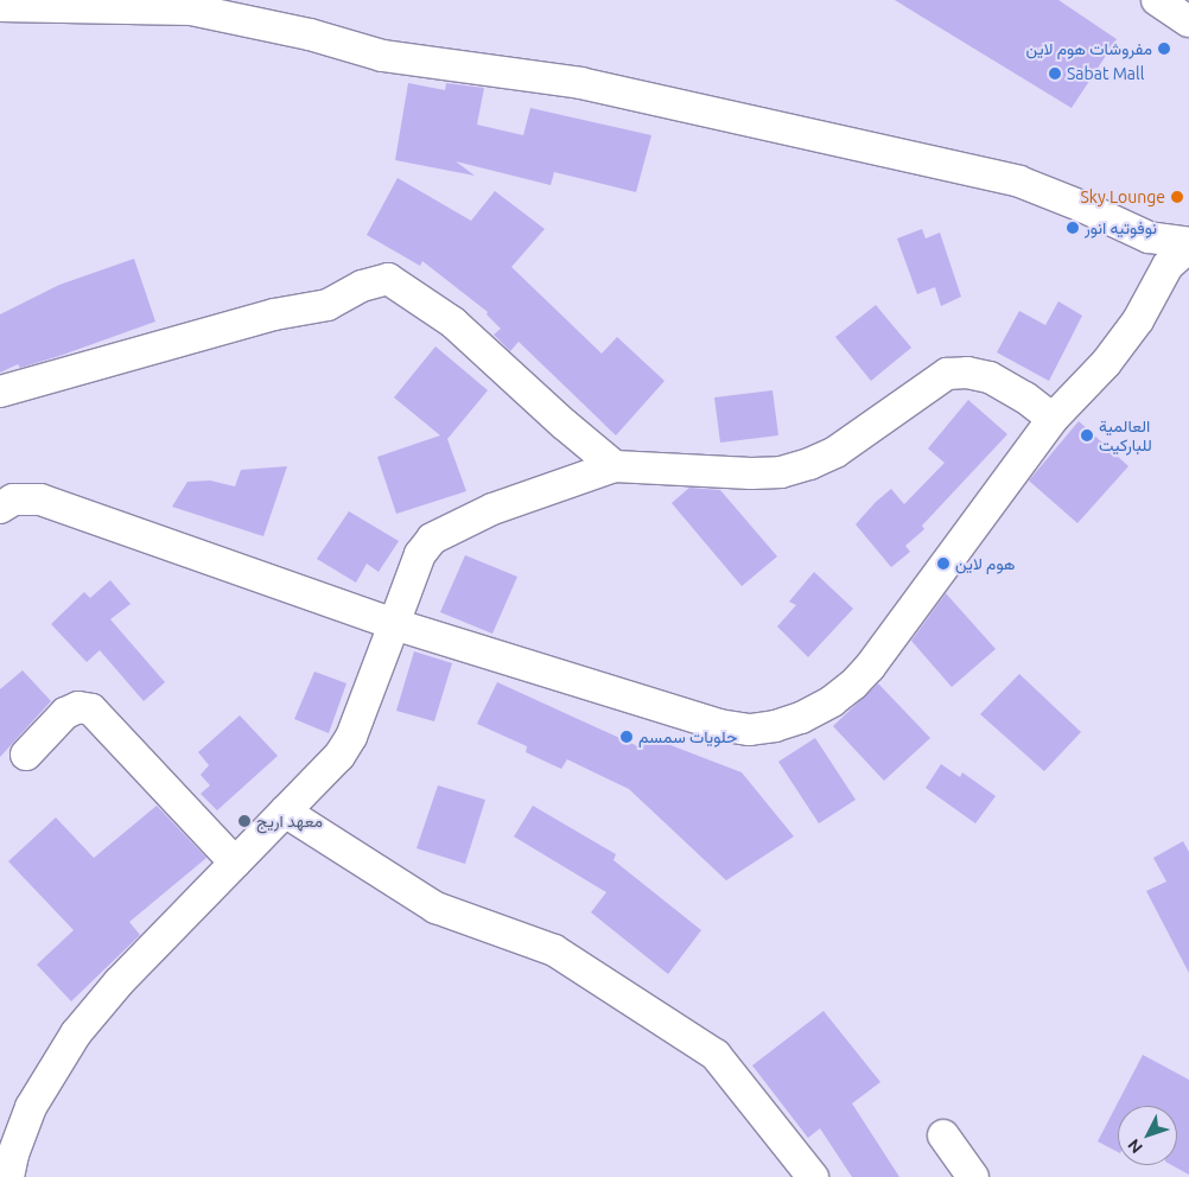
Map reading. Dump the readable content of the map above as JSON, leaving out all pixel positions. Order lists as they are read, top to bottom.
{
  "places": [
    "مفروشات هوم لاين",
    "Sabat Mall",
    "Sky Lounge",
    "نوفوتيه انور",
    "العالمية للباركيت",
    "هوم لاين",
    "حلويات سمسم",
    "معهد اريج"
  ],
  "north": "bottom left"
}
